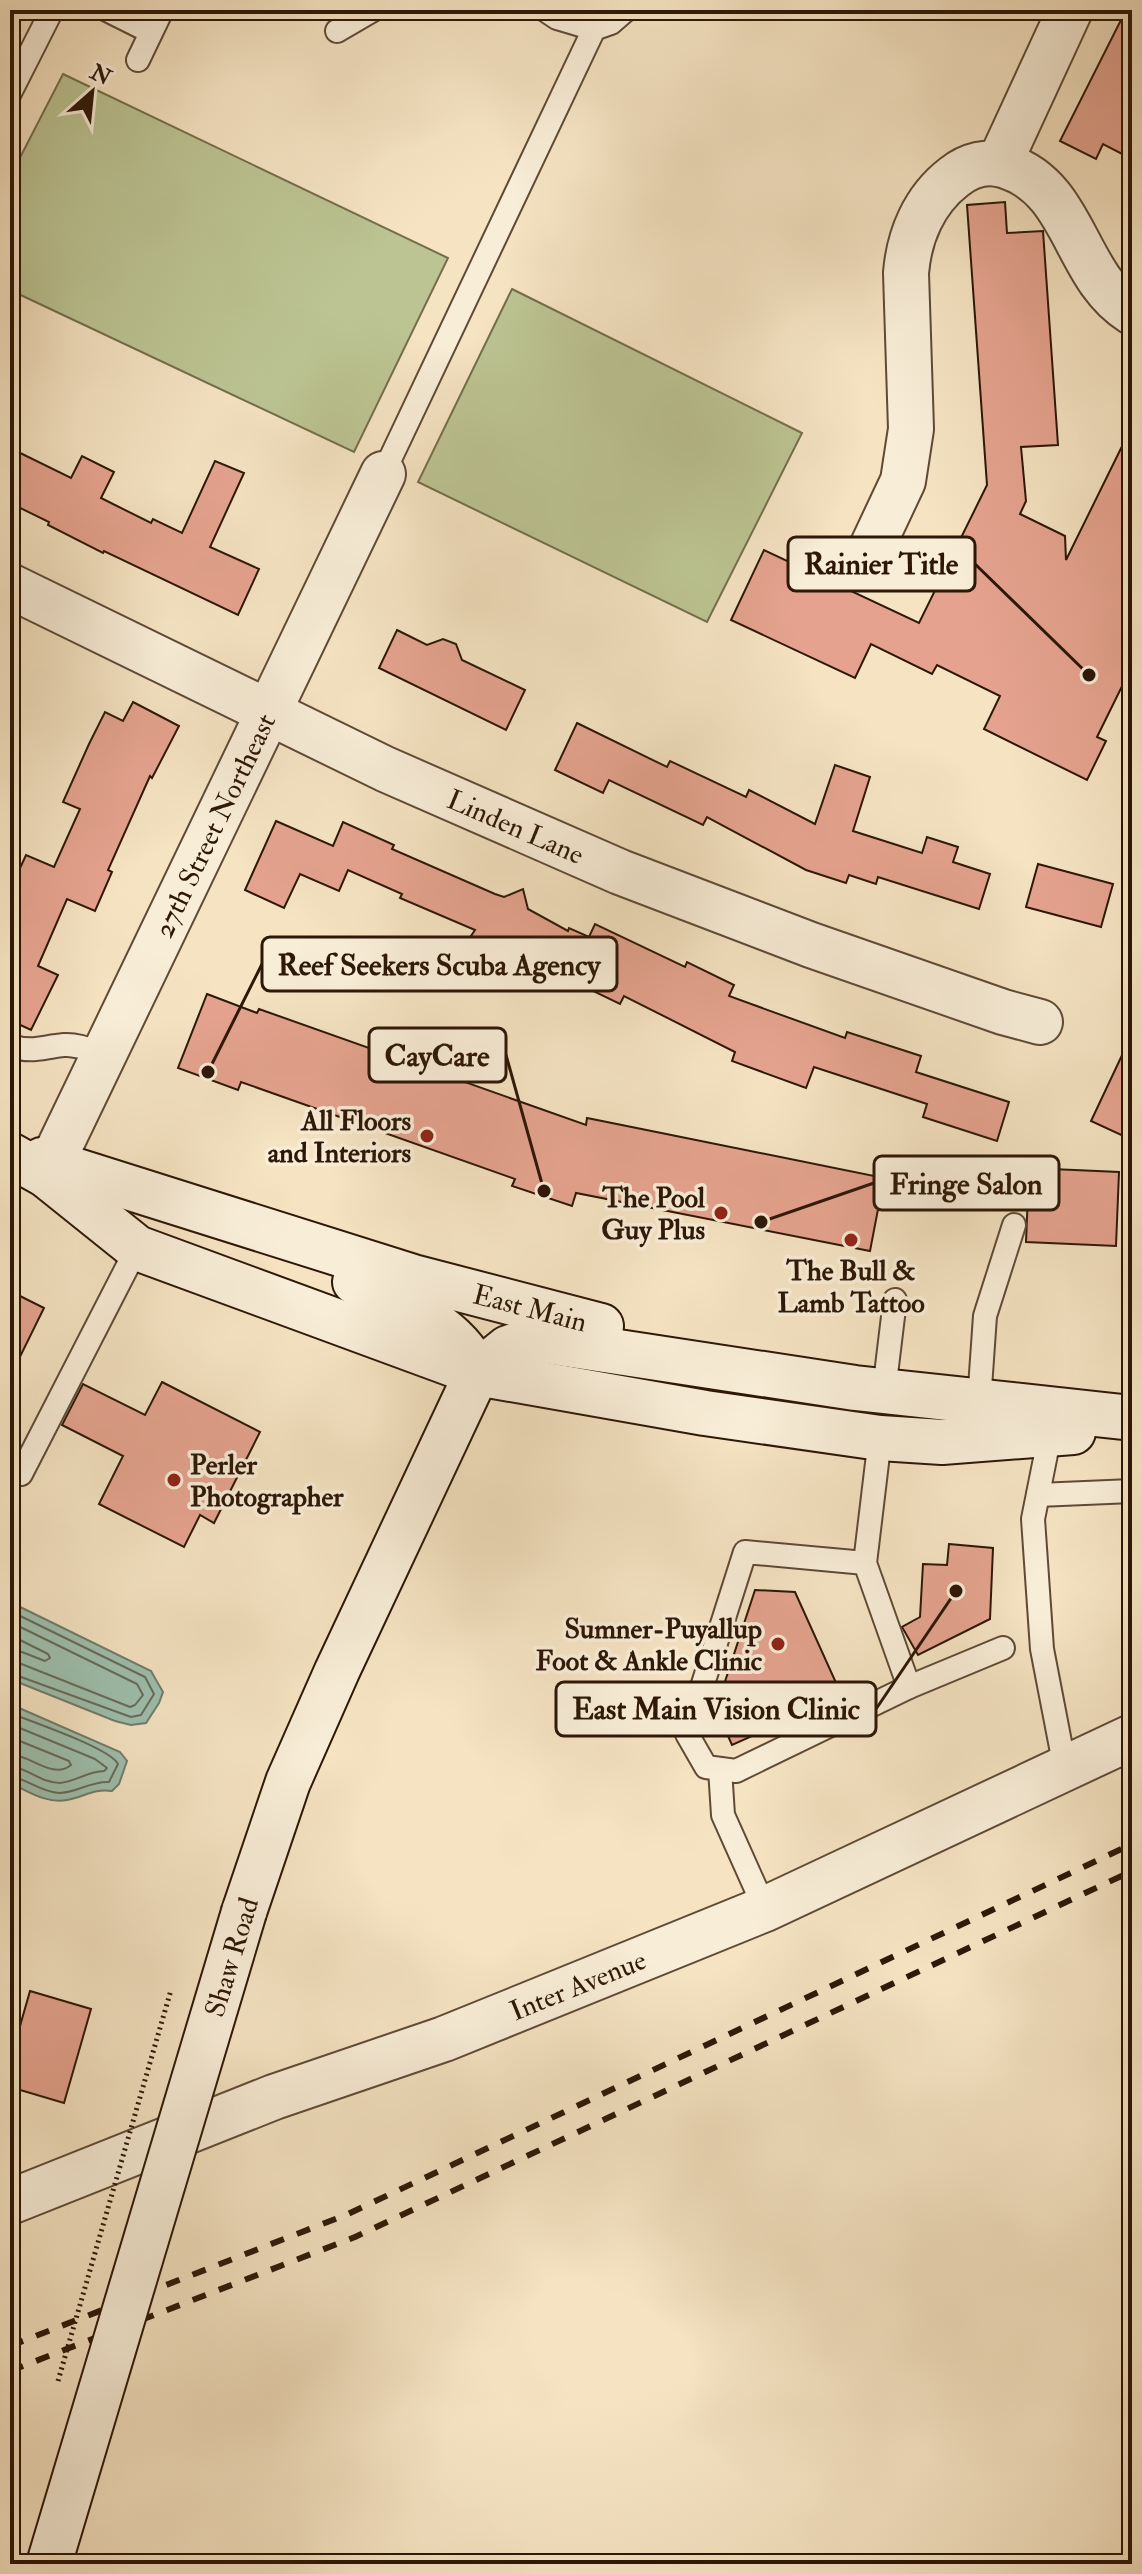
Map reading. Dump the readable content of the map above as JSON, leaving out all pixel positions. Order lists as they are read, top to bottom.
{
  "streets": {
    "main road": [
      "27th Street Northeast",
      "Linden Lane",
      "East Main",
      "Shaw Road",
      "Inter Avenue"
    ]
  },
  "crossings": [
    ["27th Street Northeast", "Linden Lane"],
    ["27th Street Northeast", "East Main"],
    ["East Main", "Shaw Road"]
  ],
  "places": [
    "Rainier Title",
    "Reef Seekers Scuba Agency",
    "All Floors and Interiors",
    "CayCare",
    "The Pool Guy Plus",
    "Fringe Salon",
    "The Bull & Lamb Tattoo",
    "Perler Photographer",
    "East Main Vision Clinic",
    "Sumner-Puyallup Foot & Ankle Clinic"
  ],
  "north": "top right"
}
